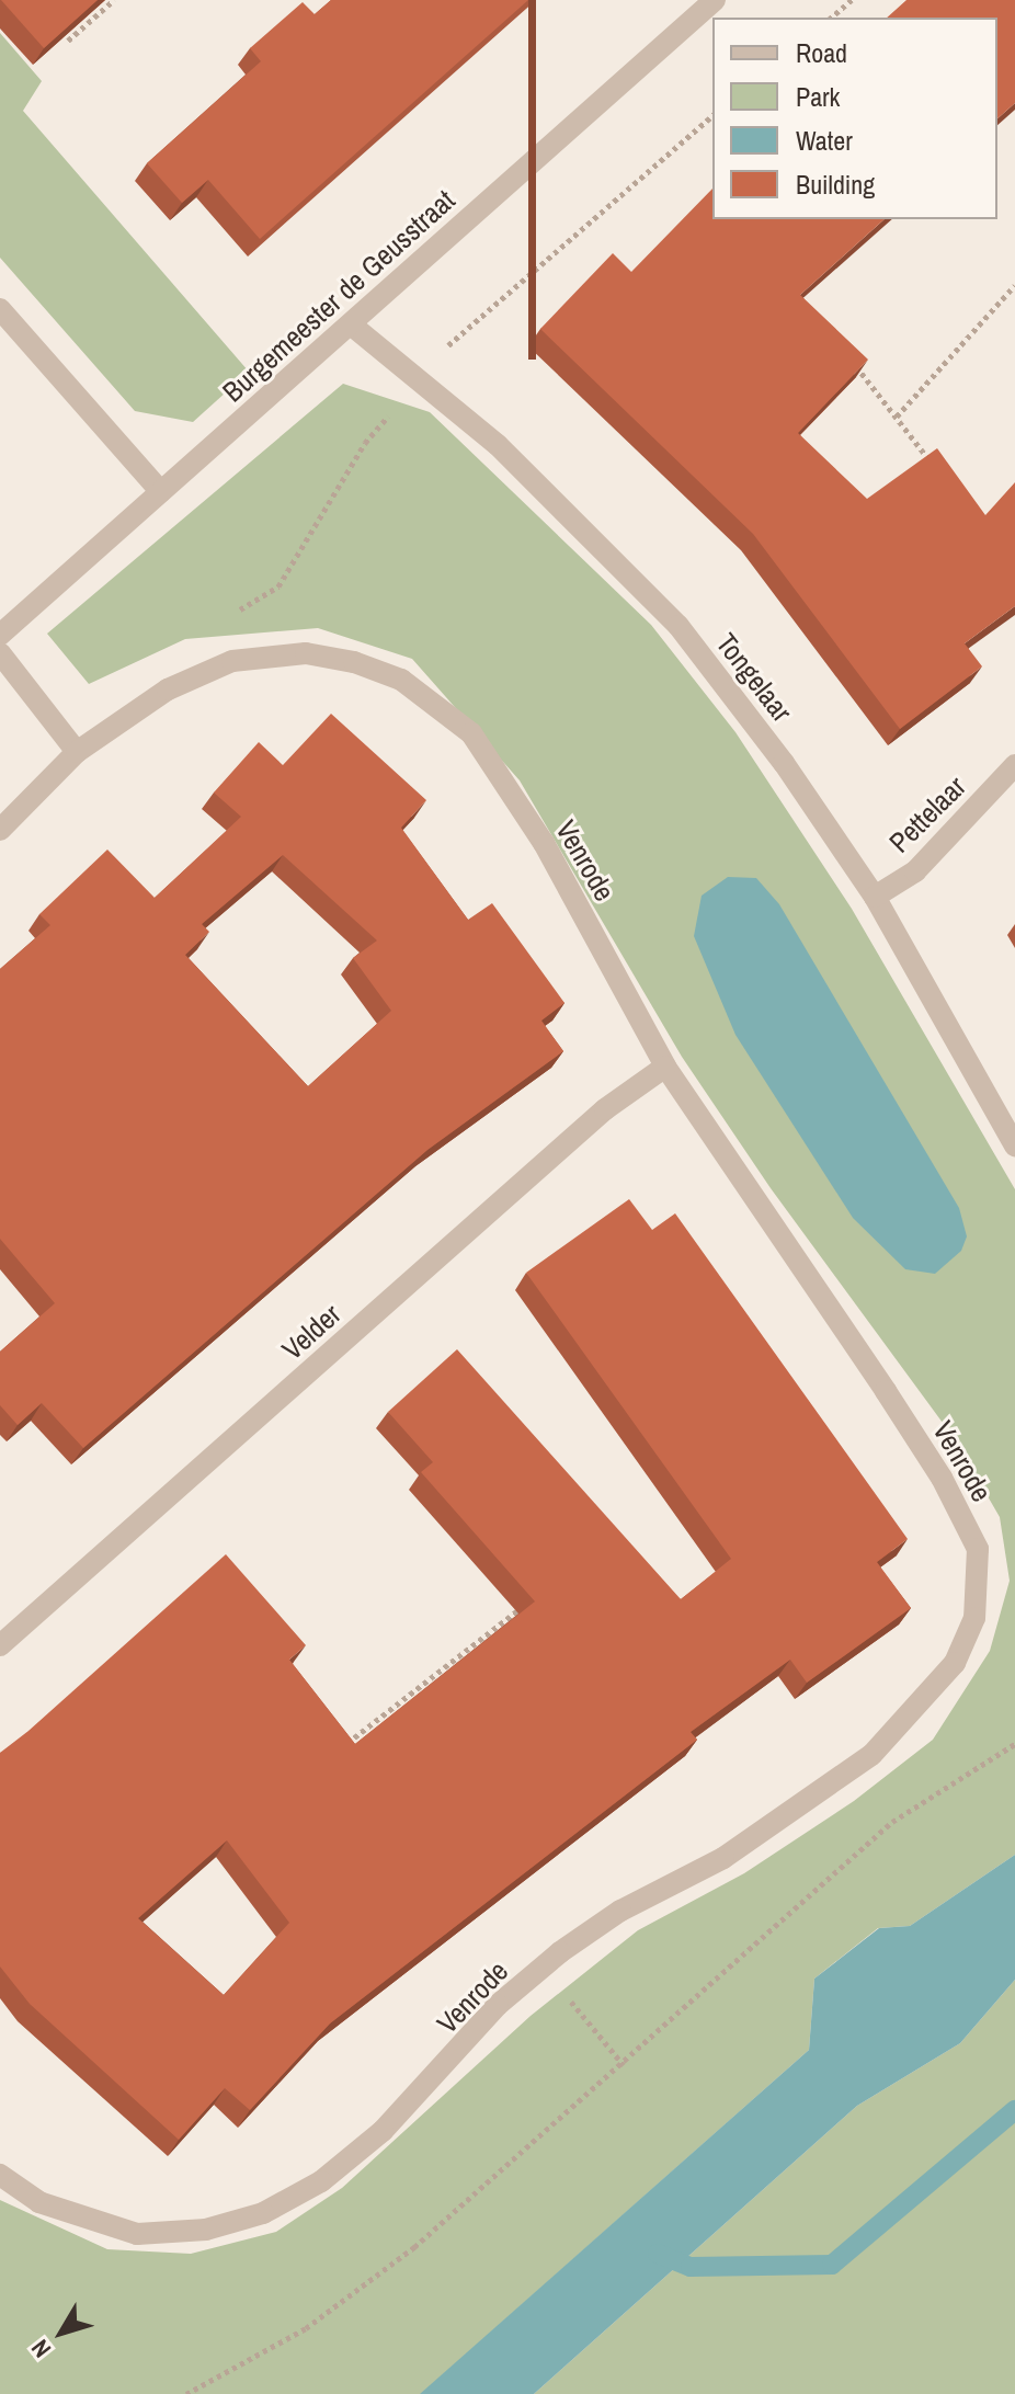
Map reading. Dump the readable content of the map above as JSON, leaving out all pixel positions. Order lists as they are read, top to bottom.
{
  "streets": {
    "street": [
      "Burgemeester de Geusstraat",
      "Tongelaar",
      "Pettelaar",
      "Venrode",
      "Velder"
    ]
  },
  "crossings": [
    ["Burgemeester de Geusstraat", "Tongelaar"],
    ["Tongelaar", "Pettelaar"],
    ["Venrode", "Velder"]
  ],
  "legend": [
    "Road",
    "Park",
    "Water",
    "Building"
  ],
  "north": "bottom left"
}
